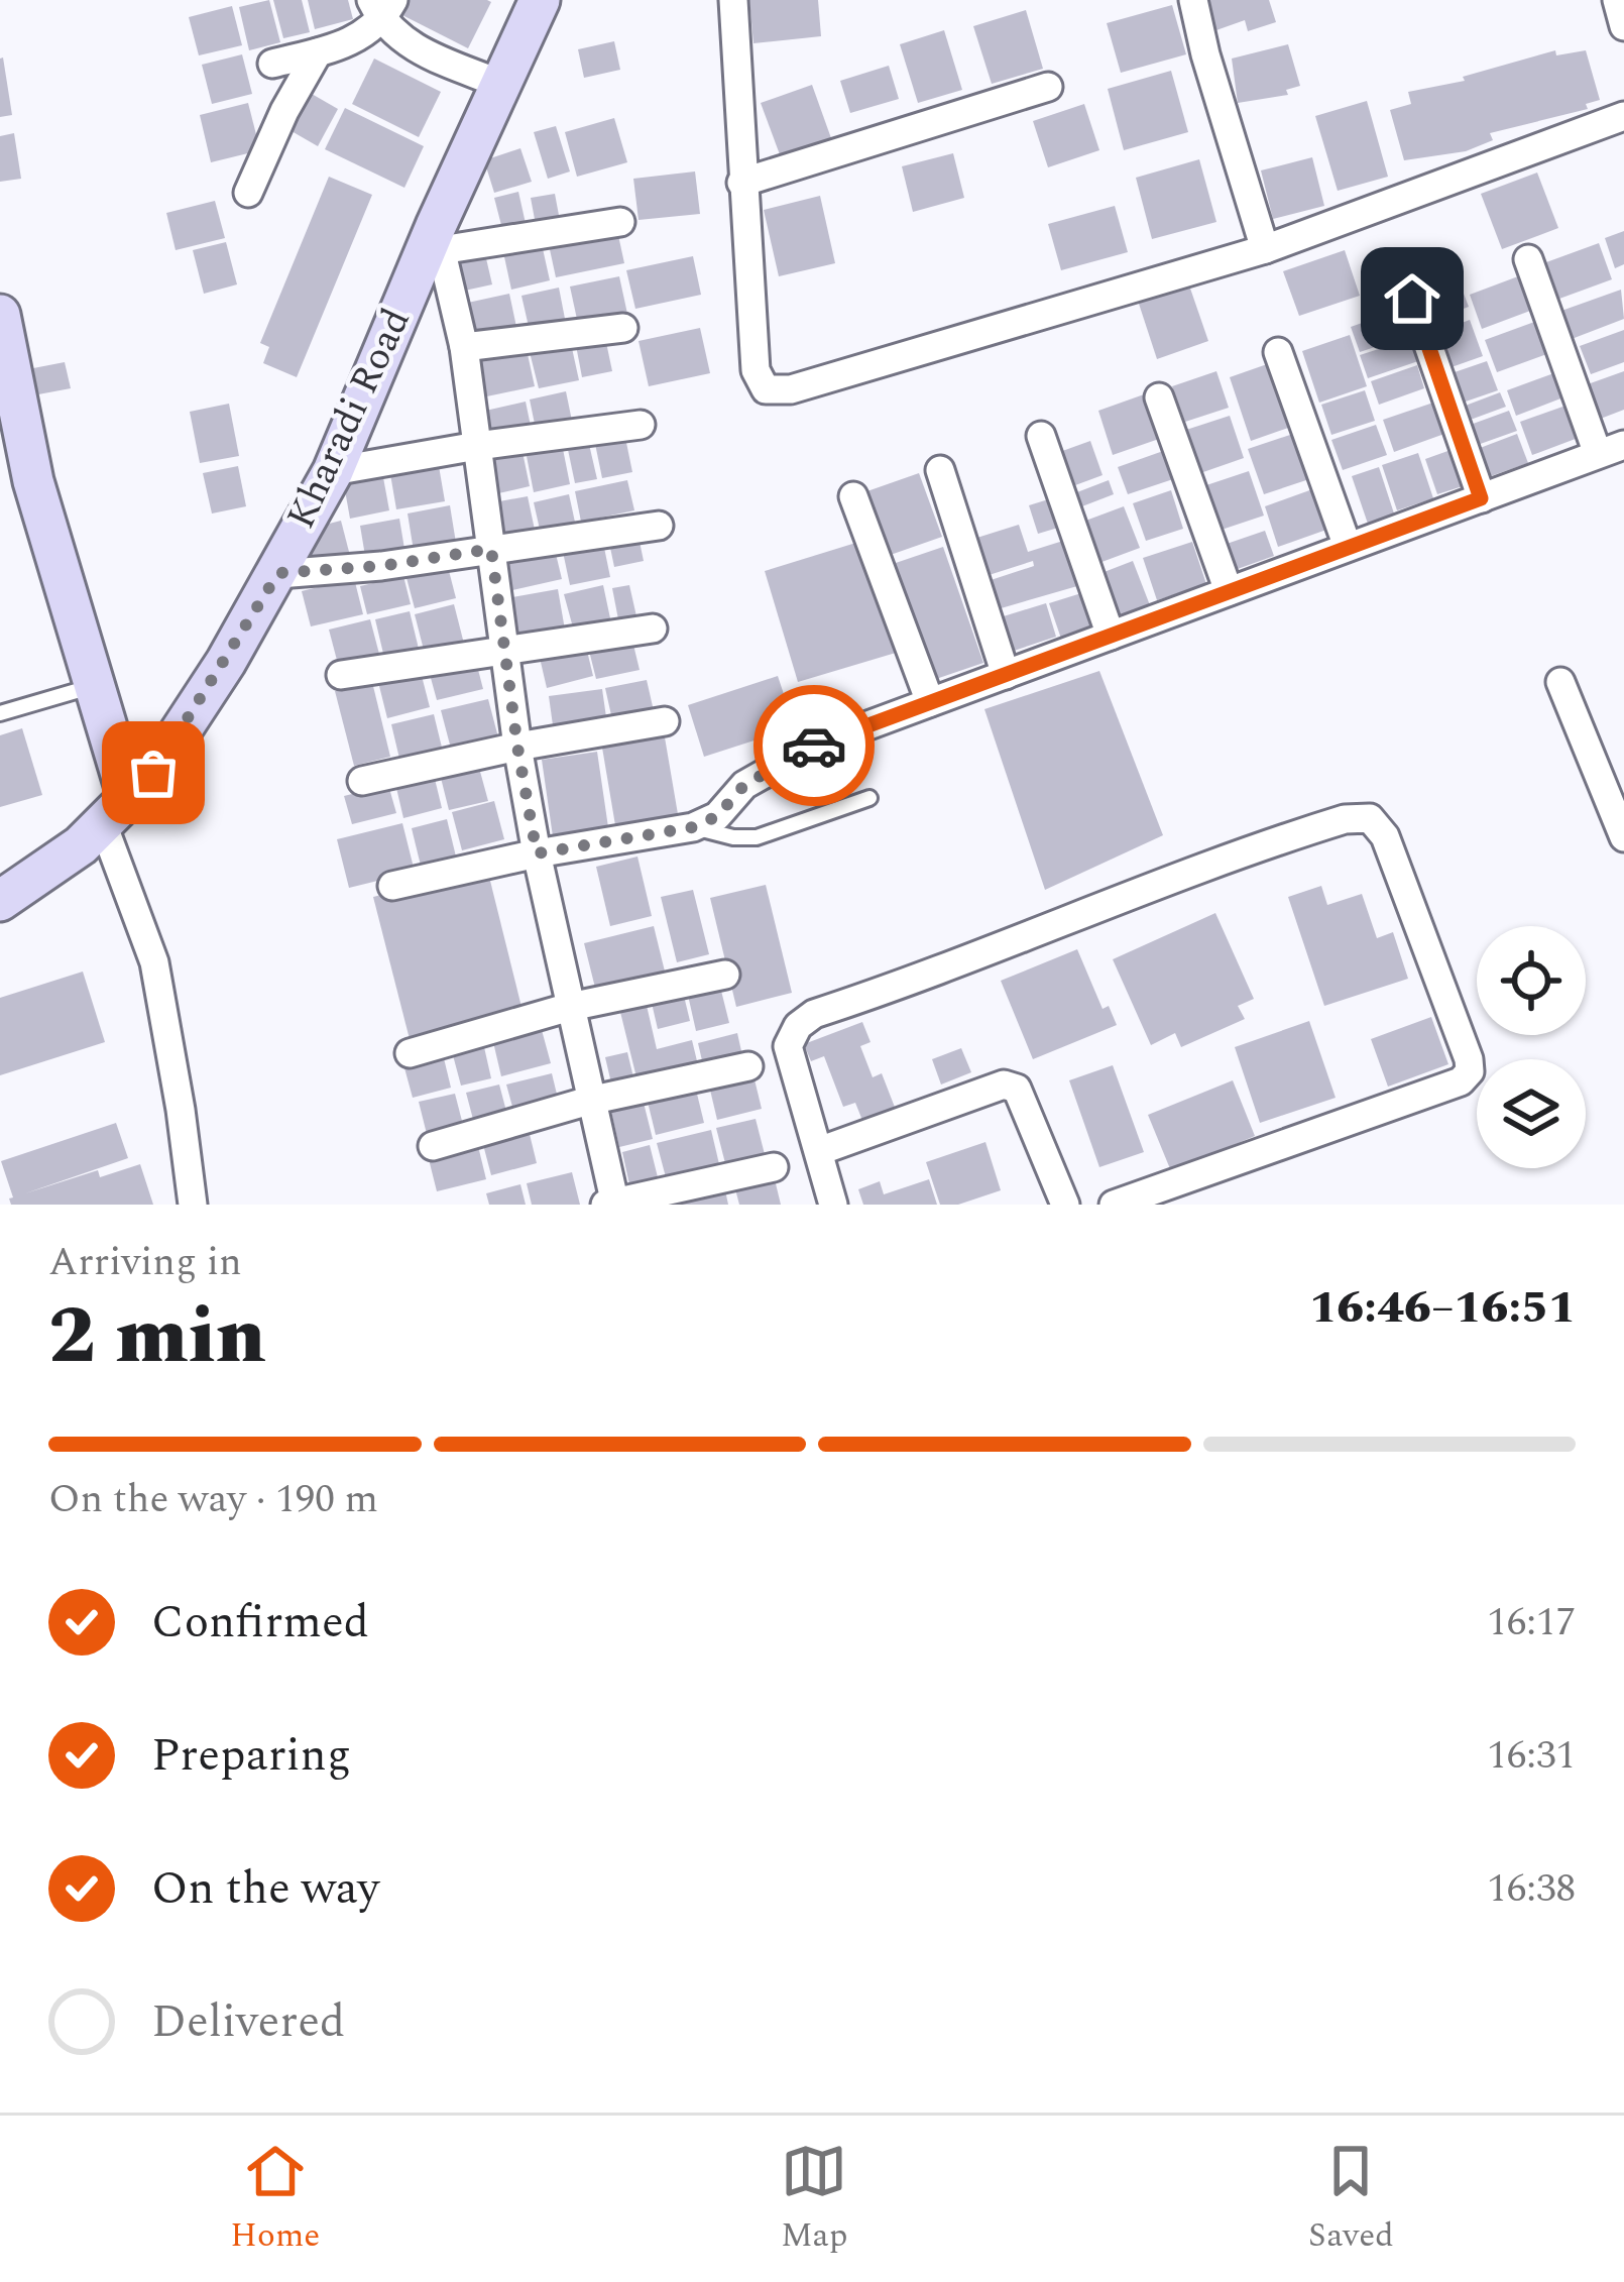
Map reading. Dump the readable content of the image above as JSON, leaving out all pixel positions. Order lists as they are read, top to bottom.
{
  "streets": {
    "street": ["Kharadi Road"]
  },
  "page": {
    "heading": ["2 min", "Arriving in", "16:46–16:51"],
    "bar": "On the way · 190 m",
    "list": [
      ["Confirmed", "16:17"],
      ["Preparing", "16:31"],
      ["On the way", "16:38"],
      "Delivered"
    ],
    "tabs": ["Home", "Map", "Saved"]
  }
}
